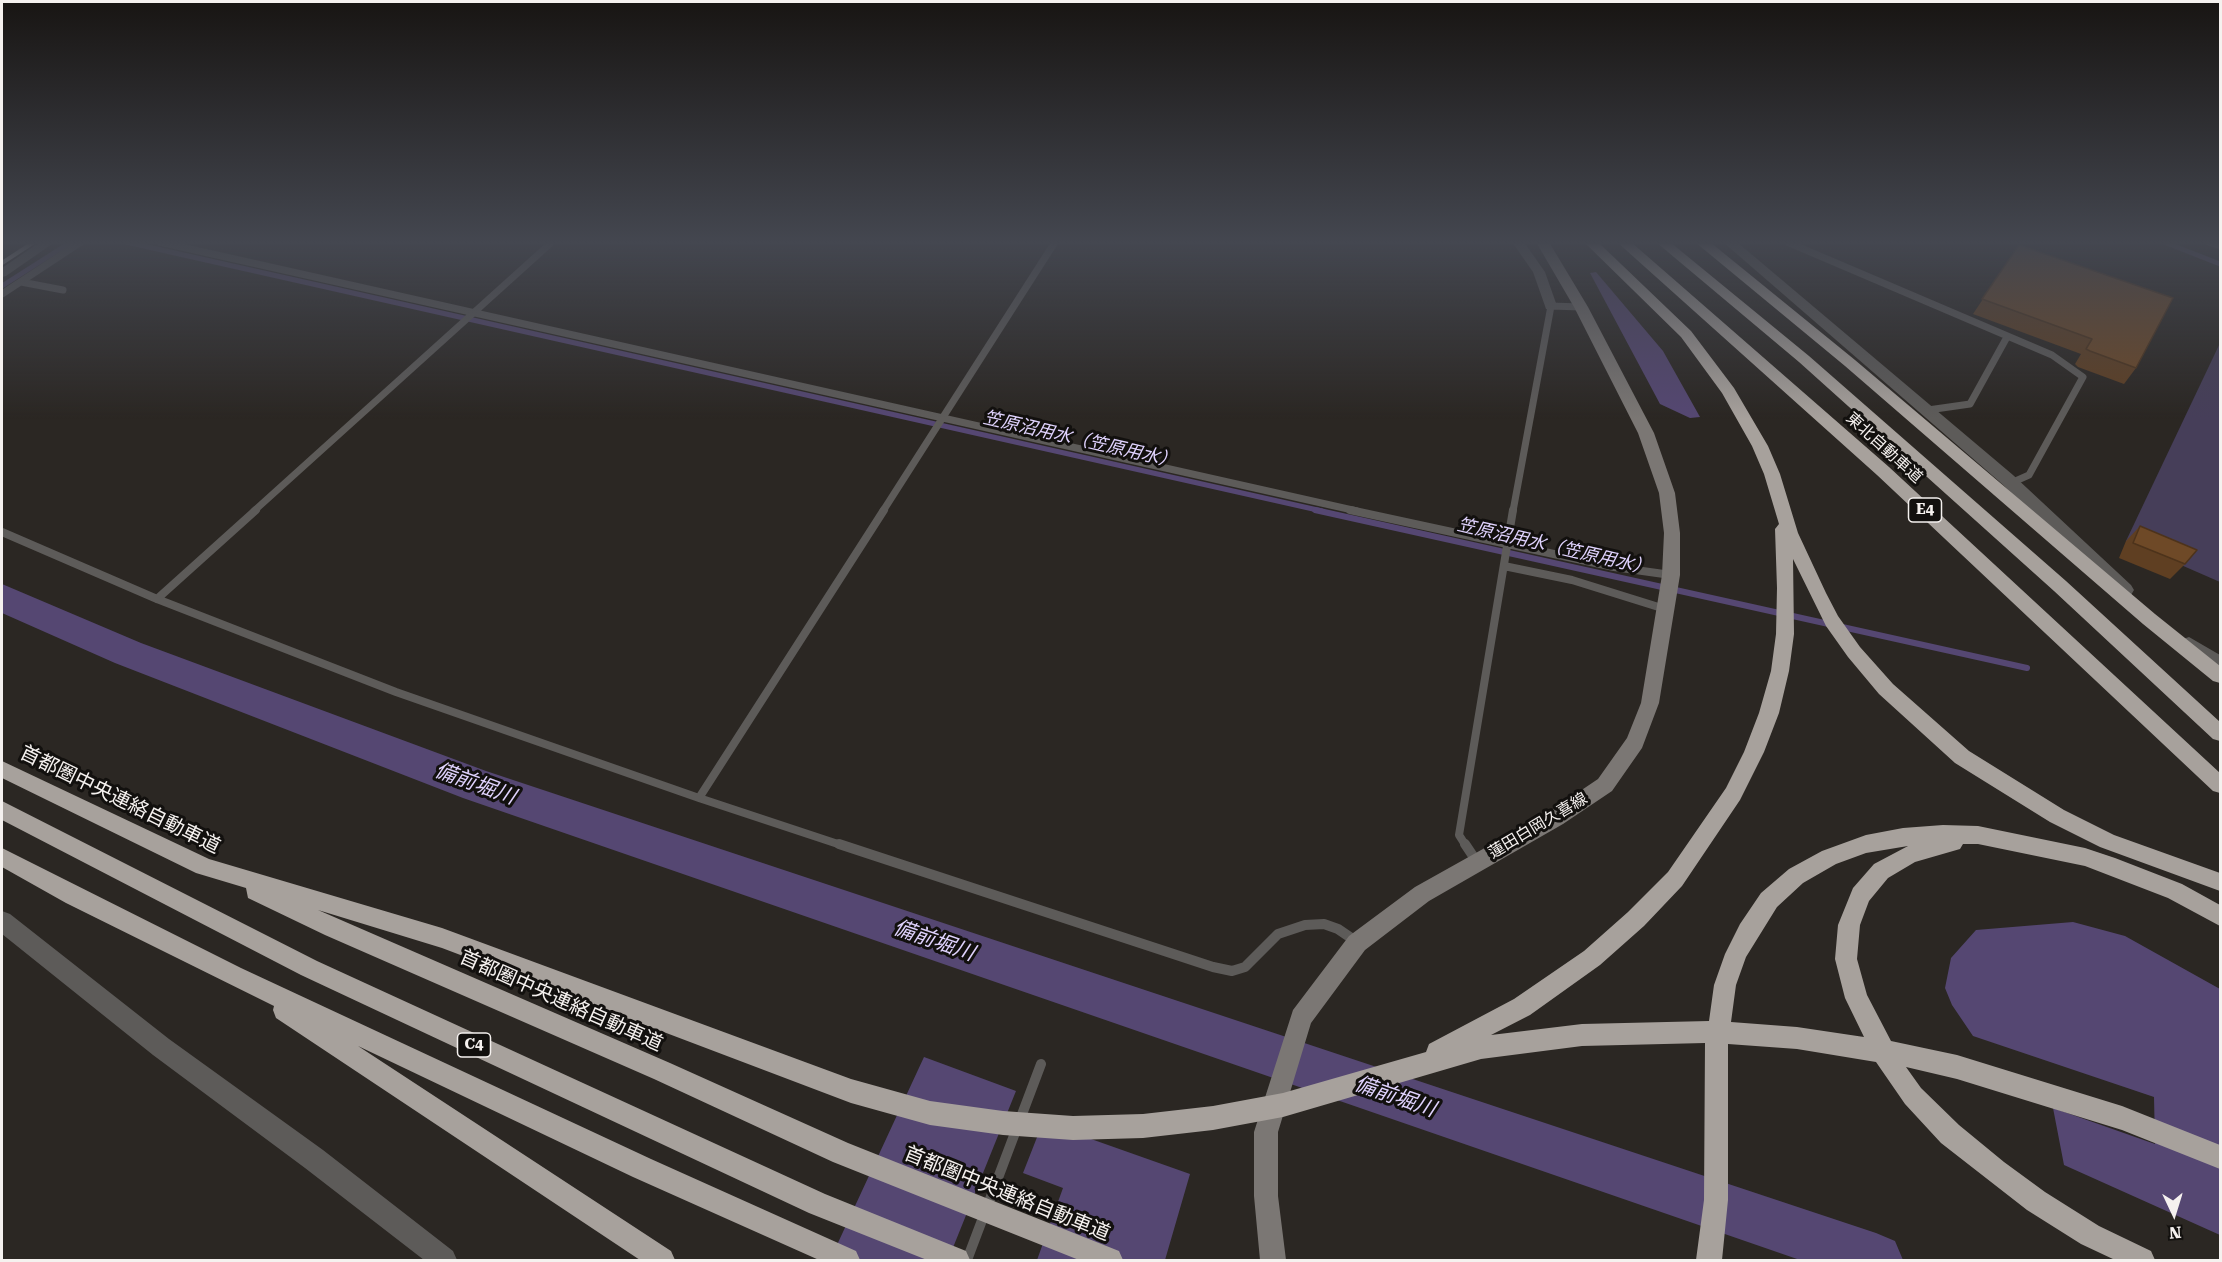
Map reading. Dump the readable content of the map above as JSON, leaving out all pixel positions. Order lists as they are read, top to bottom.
{
  "streets": {
    "highway": [
      "東北自動車道",
      "E4",
      "首都圏中央連絡自動車道",
      "C4"
    ],
    "main road": ["蓮田白岡久喜線"]
  },
  "water": ["笠原沼用水（笠原用水）", "備前堀川"],
  "north": "bottom"
}
